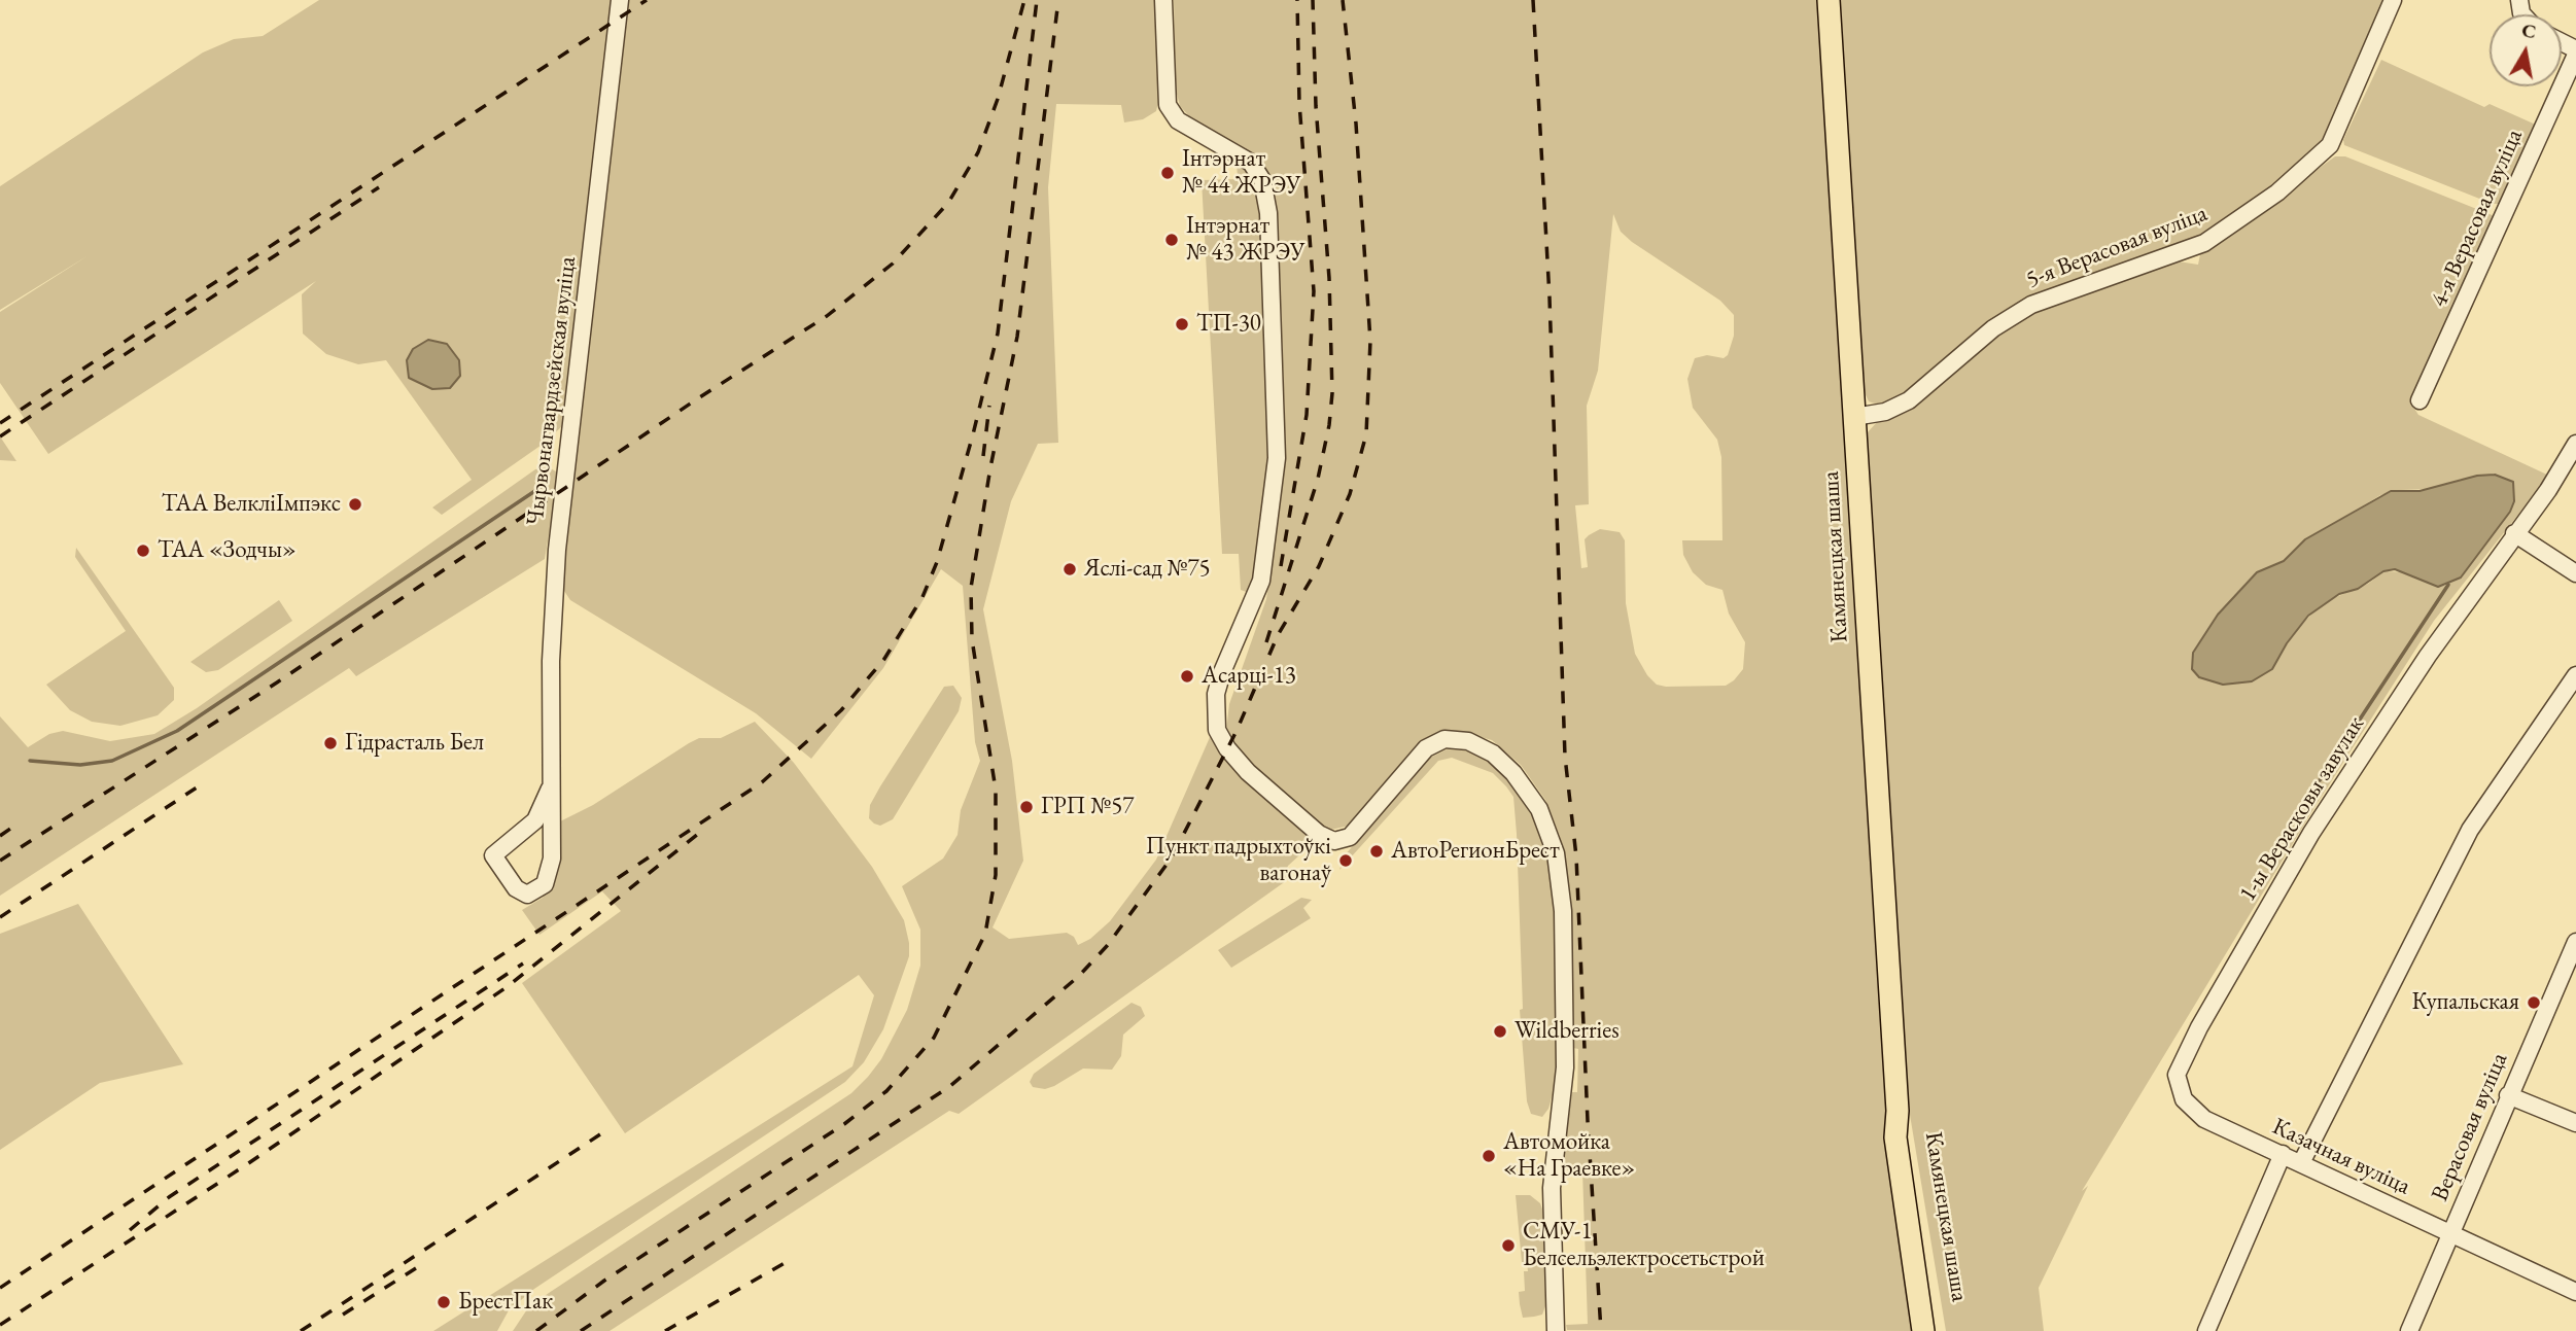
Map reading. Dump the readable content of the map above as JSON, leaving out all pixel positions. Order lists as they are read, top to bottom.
{
  "streets": {
    "main road": ["Камянецкая шаша"],
    "street": [
      "4-я Верасовая вуліца",
      "5-я Верасовая вуліца",
      "Чырвонагвардзейская вуліца",
      "1-ы Верасковы завулак",
      "Верасовая вуліца",
      "Казачная вуліца"
    ]
  },
  "crossings": [
    ["5-я Верасовая вуліца", "Камянецкая шаша"],
    ["1-ы Верасковы завулак", "Казачная вуліца"],
    ["Верасовая вуліца", "Казачная вуліца"]
  ],
  "places": [
    "Інтэрнат № 44 ЖРЭУ",
    "Інтэрнат № 43 ЖРЭУ",
    "ТП-30",
    "ТАА ВелкліІмпэкс",
    "ТАА «Зодчы»",
    "Яслі-сад №75",
    "Асарці-13",
    "Гідрасталь Бел",
    "ГРП №57",
    "АвтоРегионБрест",
    "Пункт падрыхтоўкі вагонаў",
    "Купальская",
    "Wildberries",
    "Автомойка «На Граевке»",
    "СМУ-1 Белсельэлектросетьстрой",
    "БрестПак"
  ],
  "north": "top"
}
